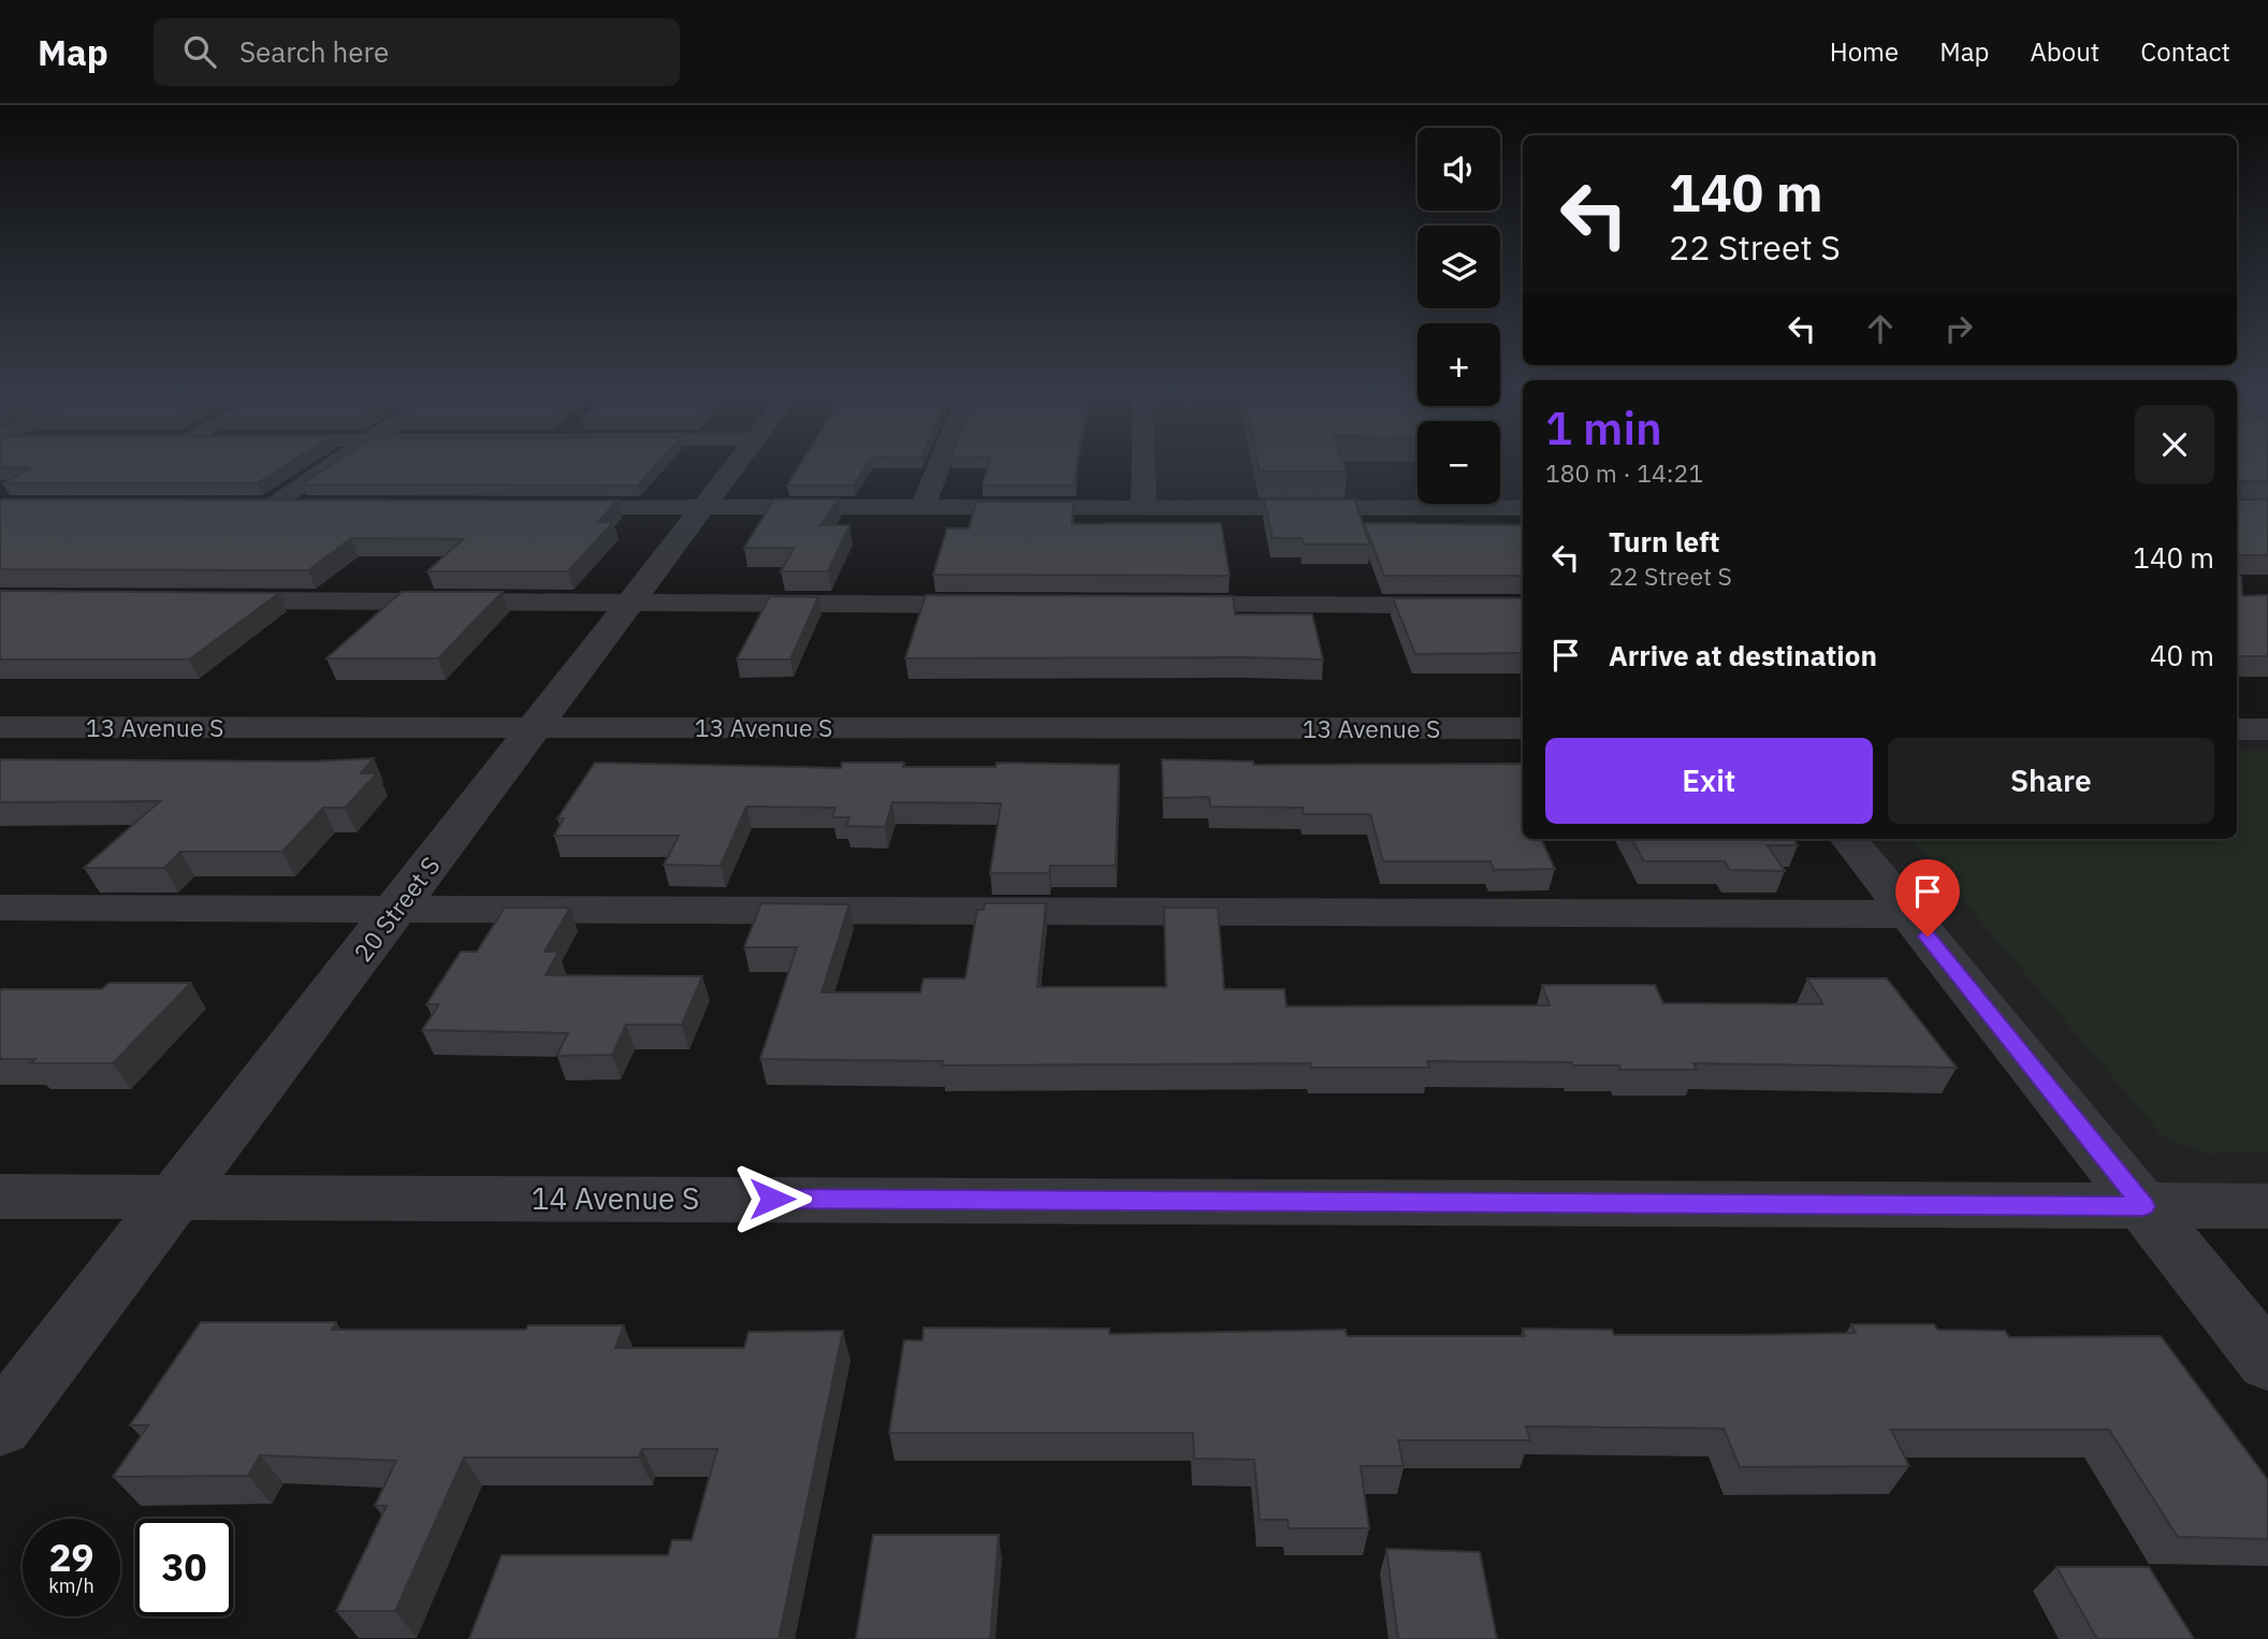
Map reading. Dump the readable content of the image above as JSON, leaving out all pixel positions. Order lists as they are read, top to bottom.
{
  "streets": {
    "street": ["13 Avenue S", "20 Street S", "14 Avenue S"]
  },
  "crossings": [
    ["13 Avenue S", "20 Street S"],
    ["20 Street S", "14 Avenue S"]
  ],
  "page": {
    "header": "Map",
    "search": "Search here",
    "nav": [
      "Home",
      "Map",
      "About",
      "Contact"
    ],
    "map_buttons": ["+", "−"],
    "turn": ["140 m", "22 Street S"],
    "heading": ["1 min", "180 m · 14:21"],
    "list": [
      {
        "name": "Turn left",
        "note": "22 Street S",
        "value": "140 m"
      },
      {
        "name": "Arrive at destination",
        "value": "40 m"
      }
    ],
    "buttons": ["Exit", "Share"],
    "speed": "29 km/h",
    "limit": "30"
  }
}
